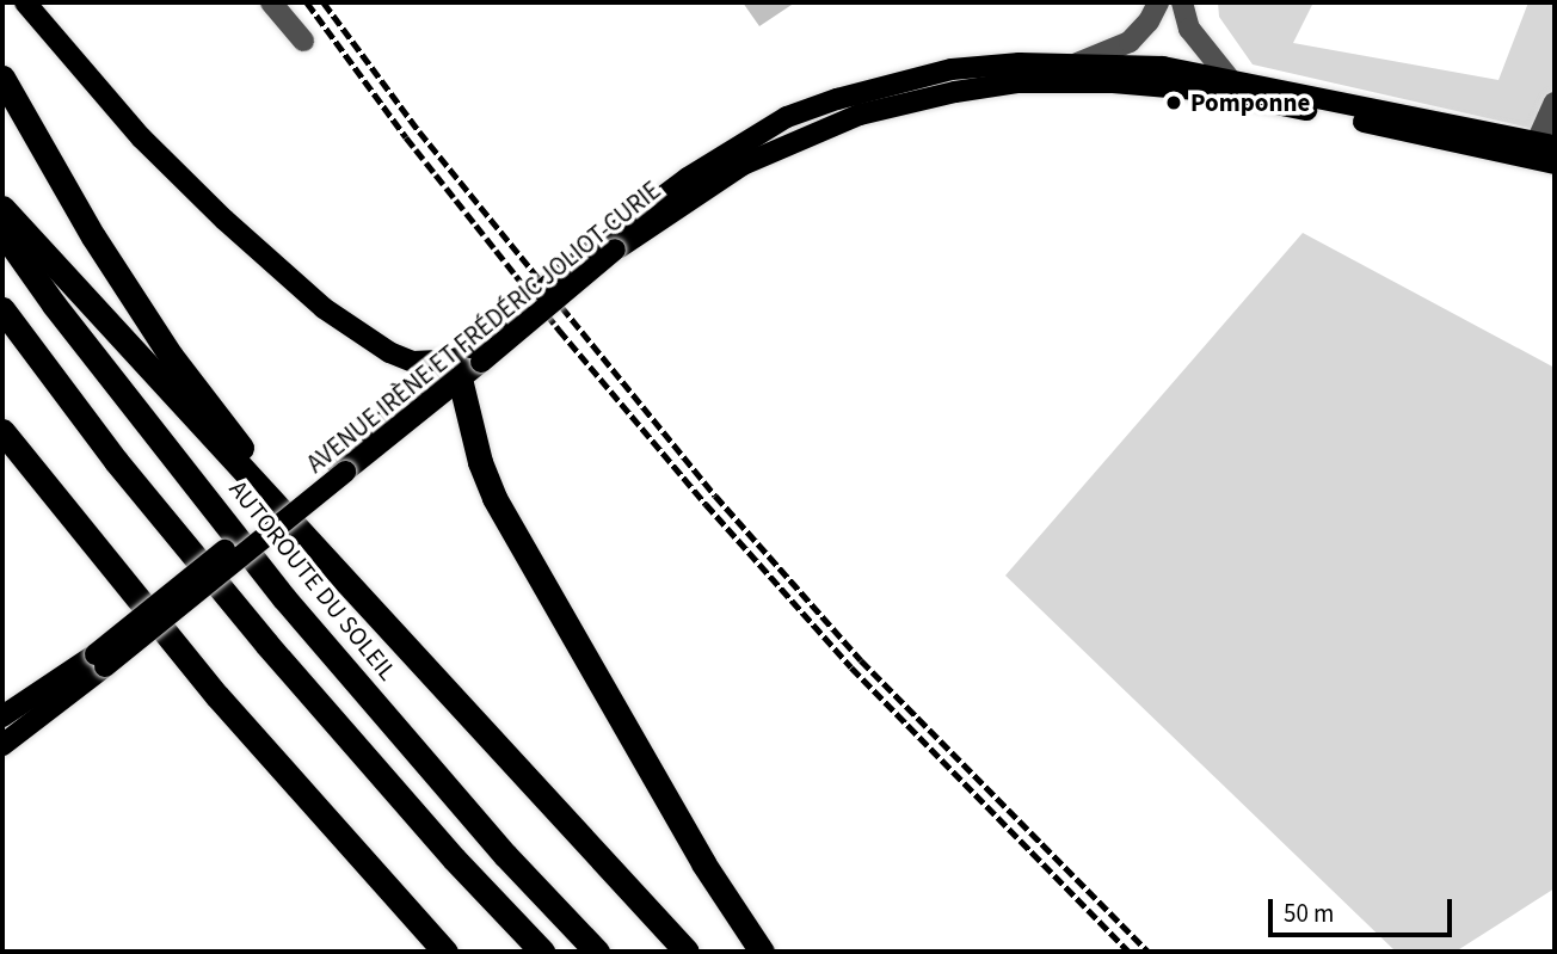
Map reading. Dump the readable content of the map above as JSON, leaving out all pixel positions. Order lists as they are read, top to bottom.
{
  "streets": {
    "highway": ["AUTOROUTE DU SOLEIL"],
    "main road": ["AVENUE IRÈNE ET FRÉDÉRIC JOLIOT-CURIE"]
  },
  "places": ["Pomponne"],
  "scale_bar": "50 m"
}
